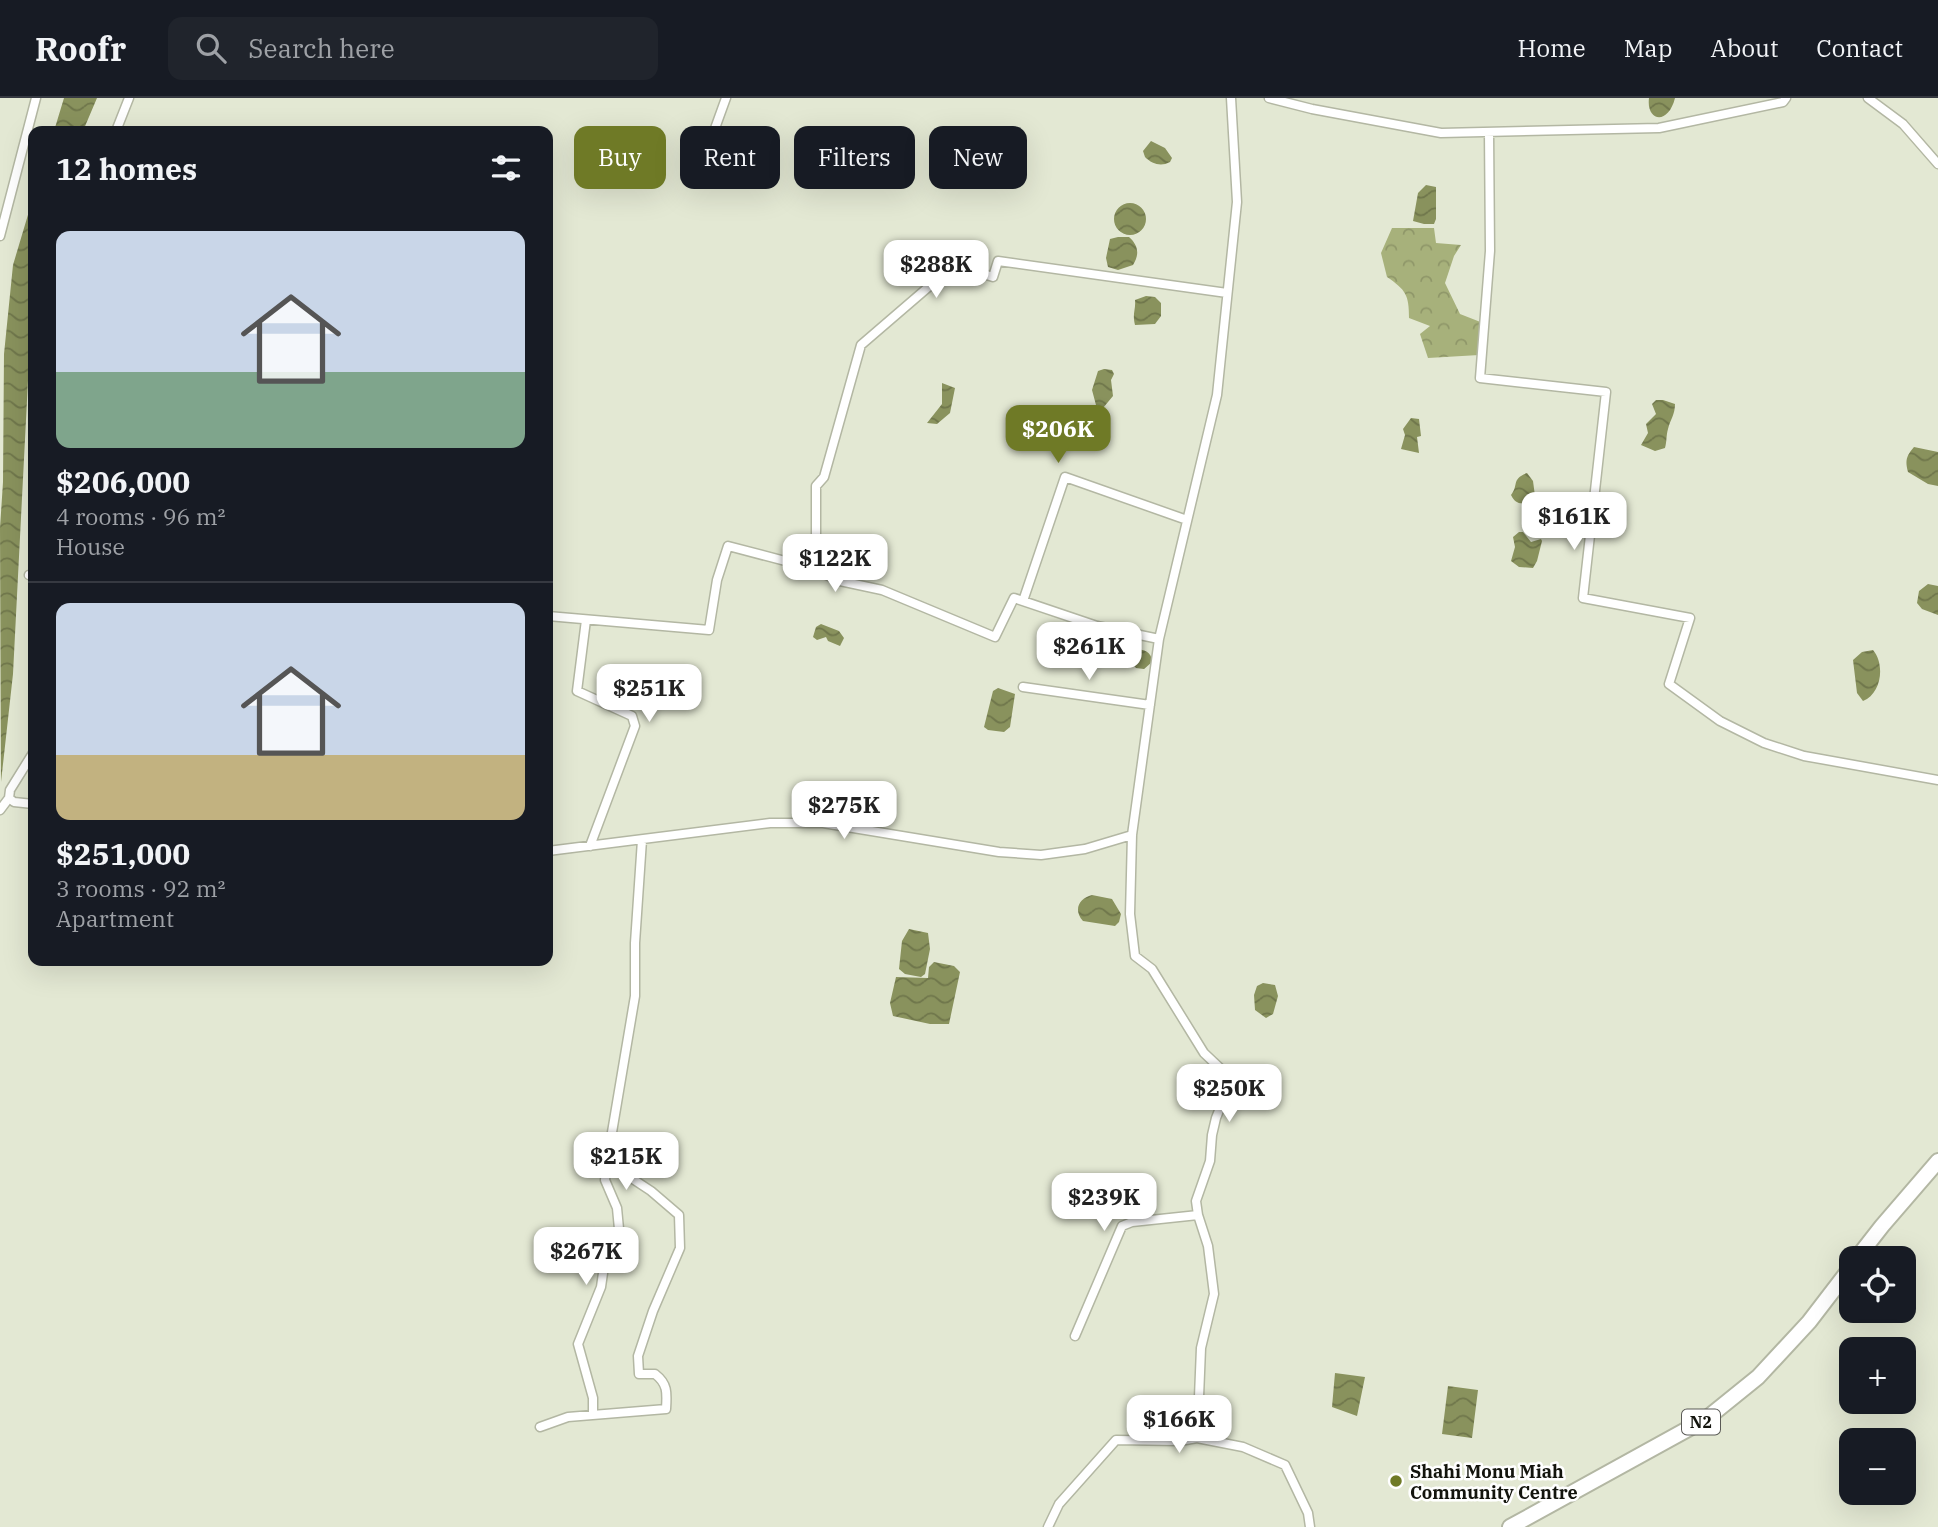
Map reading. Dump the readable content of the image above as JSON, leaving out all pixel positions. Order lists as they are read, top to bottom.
{
  "streets": {
    "highway": ["N2"]
  },
  "places": ["Shahi Monu Miah Community Centre"],
  "page": {
    "header": "Roofr",
    "search": "Search here",
    "nav": [
      "Home",
      "Map",
      "About",
      "Contact"
    ],
    "chip": [
      "Buy",
      "Rent",
      "Filters",
      "New"
    ],
    "heading": "12 homes",
    "list": [
      {
        "name": "$206,000",
        "note": "4 rooms · 96 m² · House"
      },
      {
        "name": "$251,000",
        "note": "3 rooms · 92 m² · Apartment"
      }
    ],
    "price": [
      "$288K",
      "$206K",
      "$161K",
      "$122K",
      "$261K",
      "$251K",
      "$275K",
      "$250K",
      "$215K",
      "$239K",
      "$267K",
      "$166K"
    ],
    "map_buttons": ["+", "−"]
  }
}
